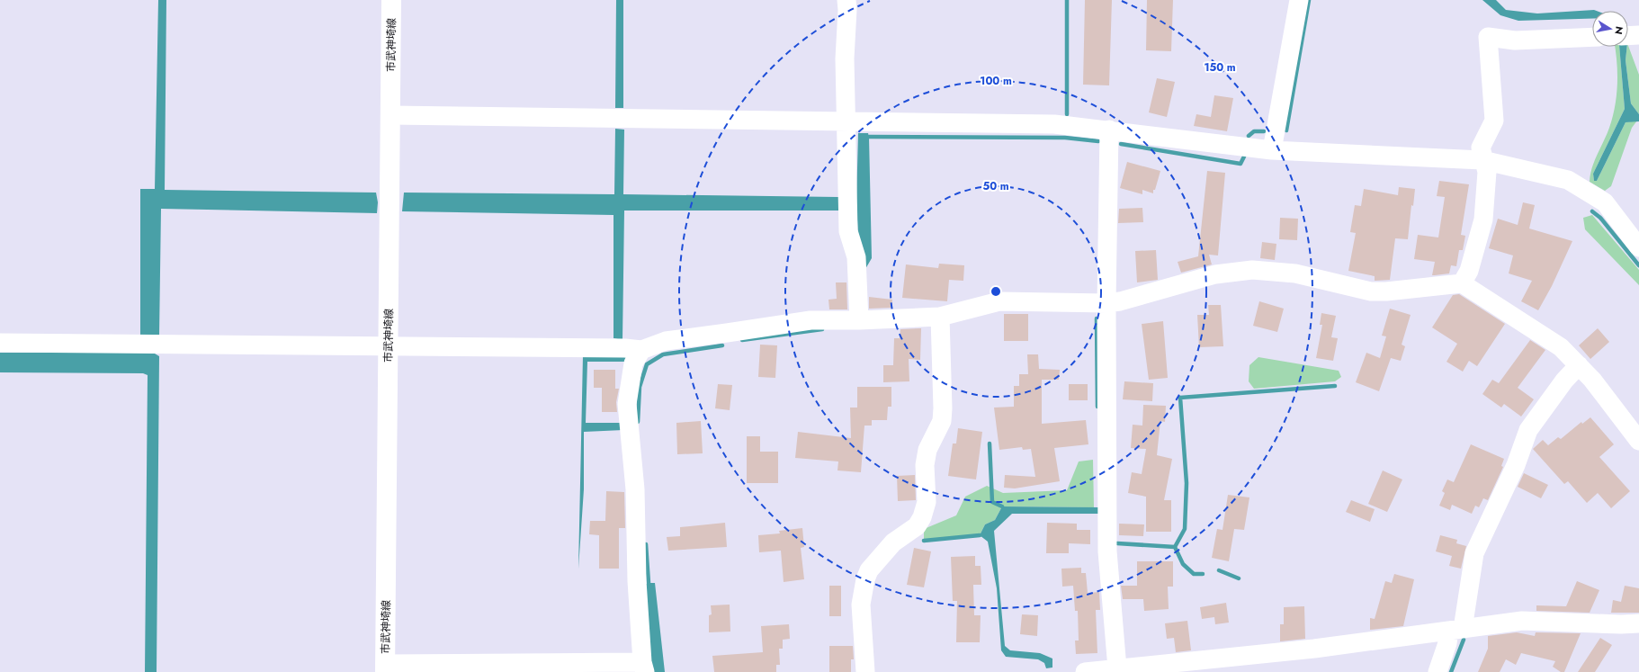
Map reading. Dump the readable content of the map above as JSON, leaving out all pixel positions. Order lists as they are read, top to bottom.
{
  "streets": {
    "main road": ["市武神埼線"]
  },
  "north": "right",
  "rings": ["150 m", "100 m", "50 m"]
}
